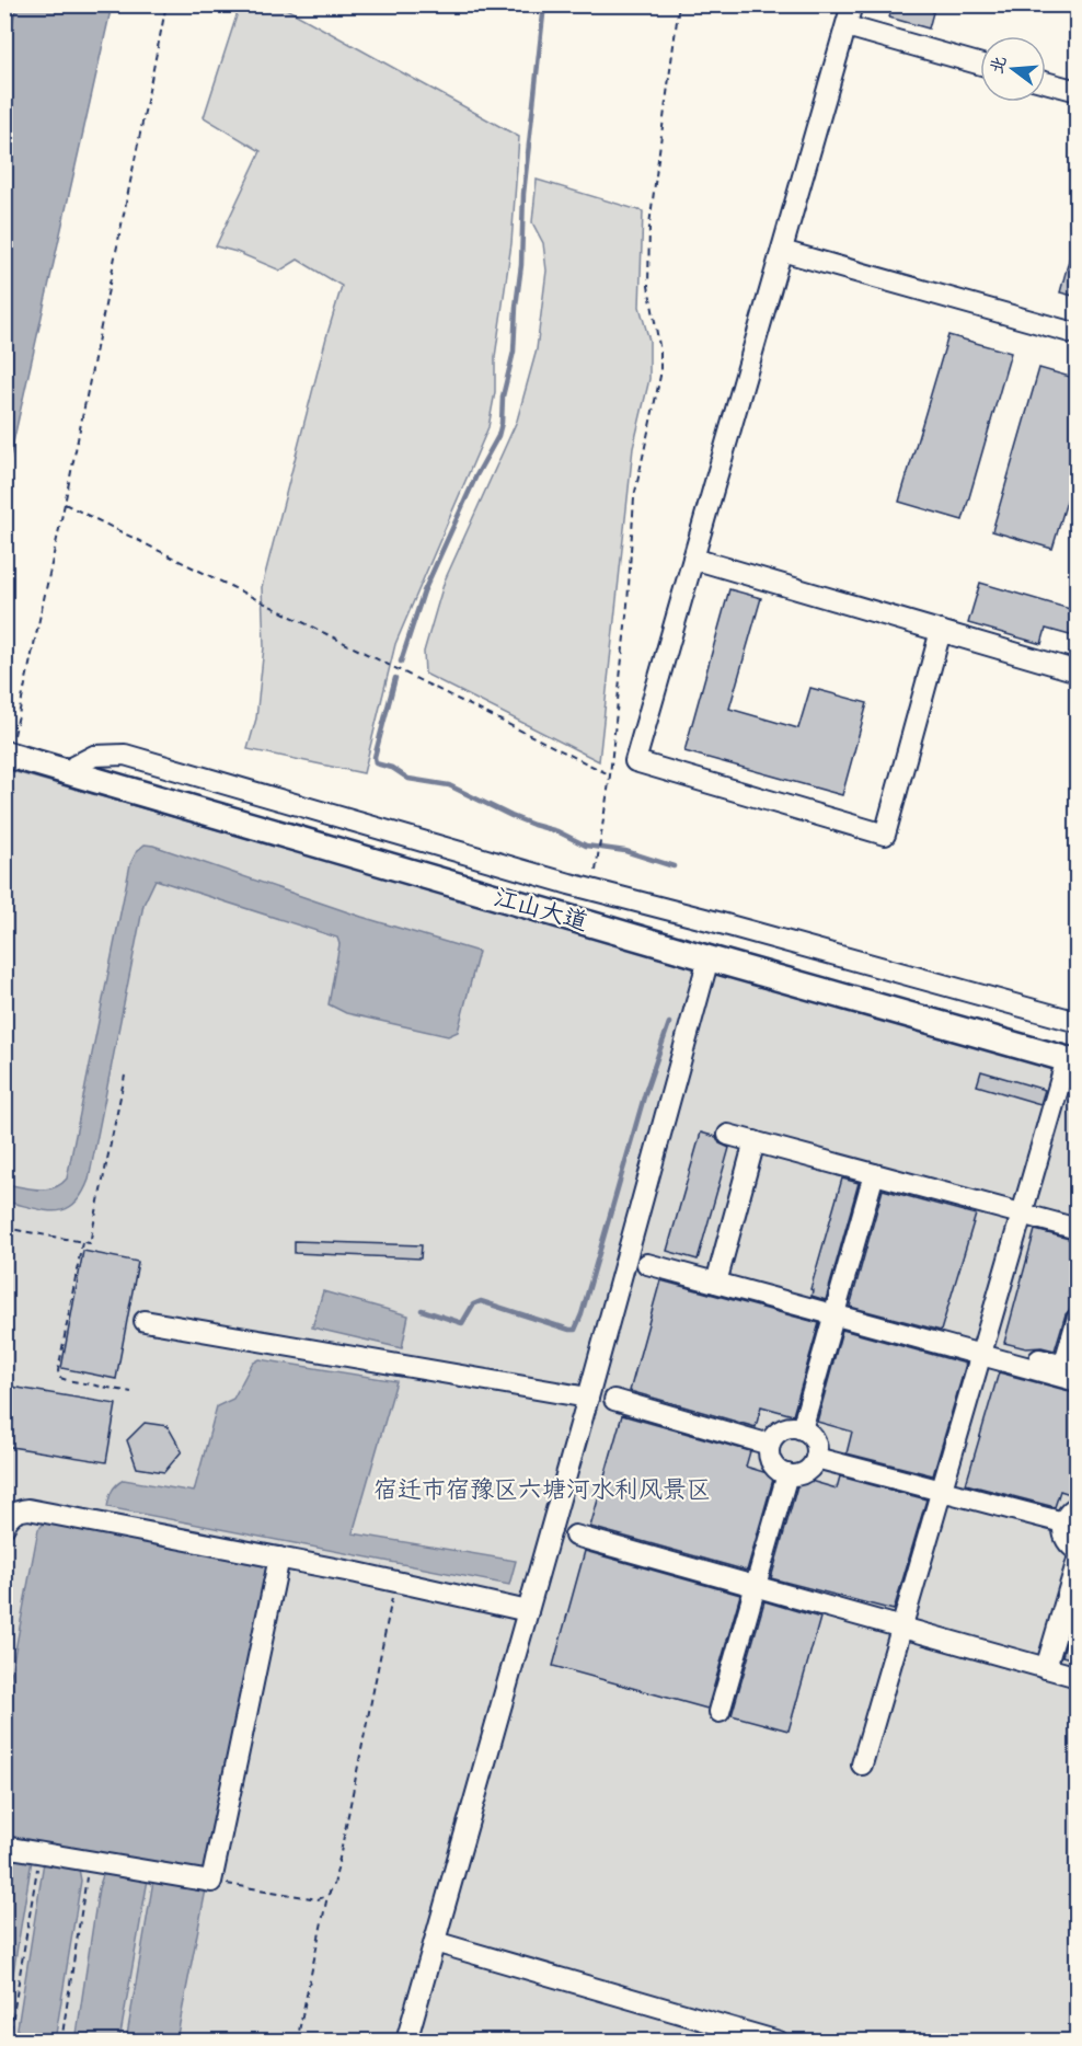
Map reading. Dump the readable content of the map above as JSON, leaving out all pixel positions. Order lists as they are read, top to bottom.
{
  "streets": {
    "main road": ["江山大道"]
  },
  "parks": ["宿迁市宿豫区六塘河水利风景区"],
  "north": "left"
}
